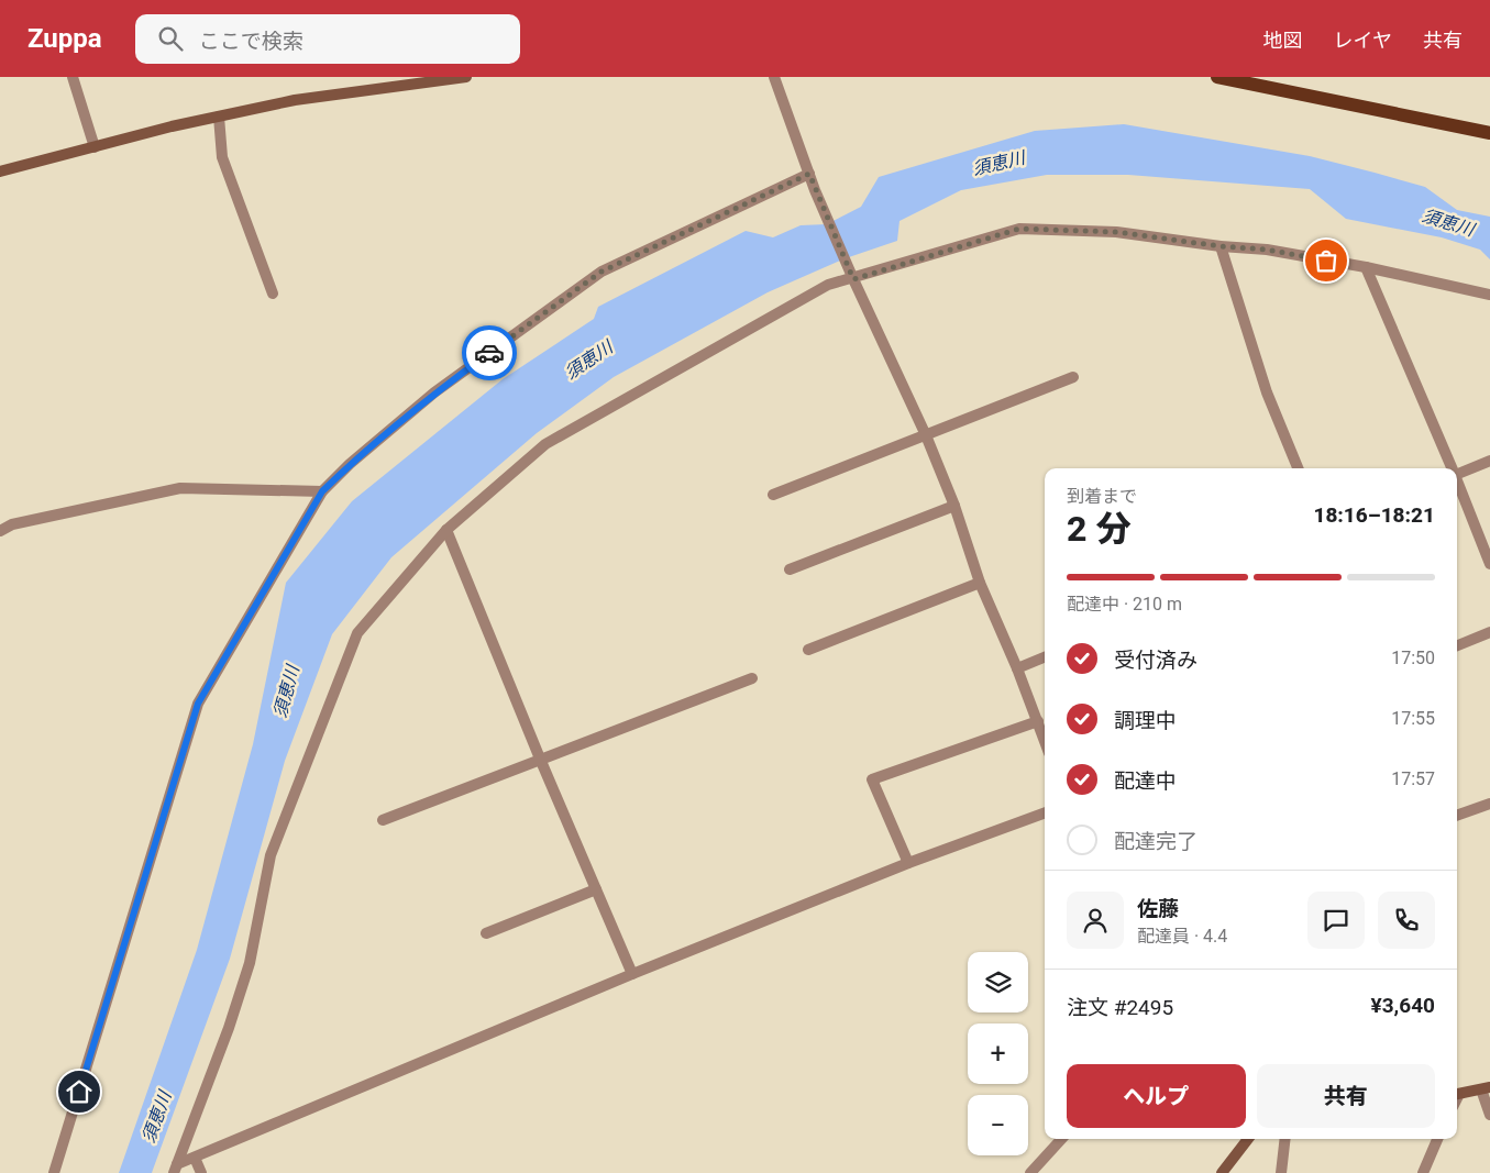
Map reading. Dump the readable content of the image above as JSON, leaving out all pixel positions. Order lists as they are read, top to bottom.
{
  "water": ["須恵川"],
  "page": {
    "header": "Zuppa",
    "search": "ここで検索",
    "nav": ["地図", "レイヤ", "共有"],
    "heading": ["2 分", "到着まで", "18:16–18:21"],
    "panel": [
      "佐藤",
      "配達員 · 4.4",
      "注文 #2495",
      "¥3,640"
    ],
    "bar": "配達中 · 210 m",
    "list": [
      ["受付済み", "17:50"],
      ["調理中", "17:55"],
      ["配達中", "17:57"],
      "配達完了"
    ],
    "map_buttons": ["+", "−"],
    "buttons": ["ヘルプ", "共有"]
  }
}
